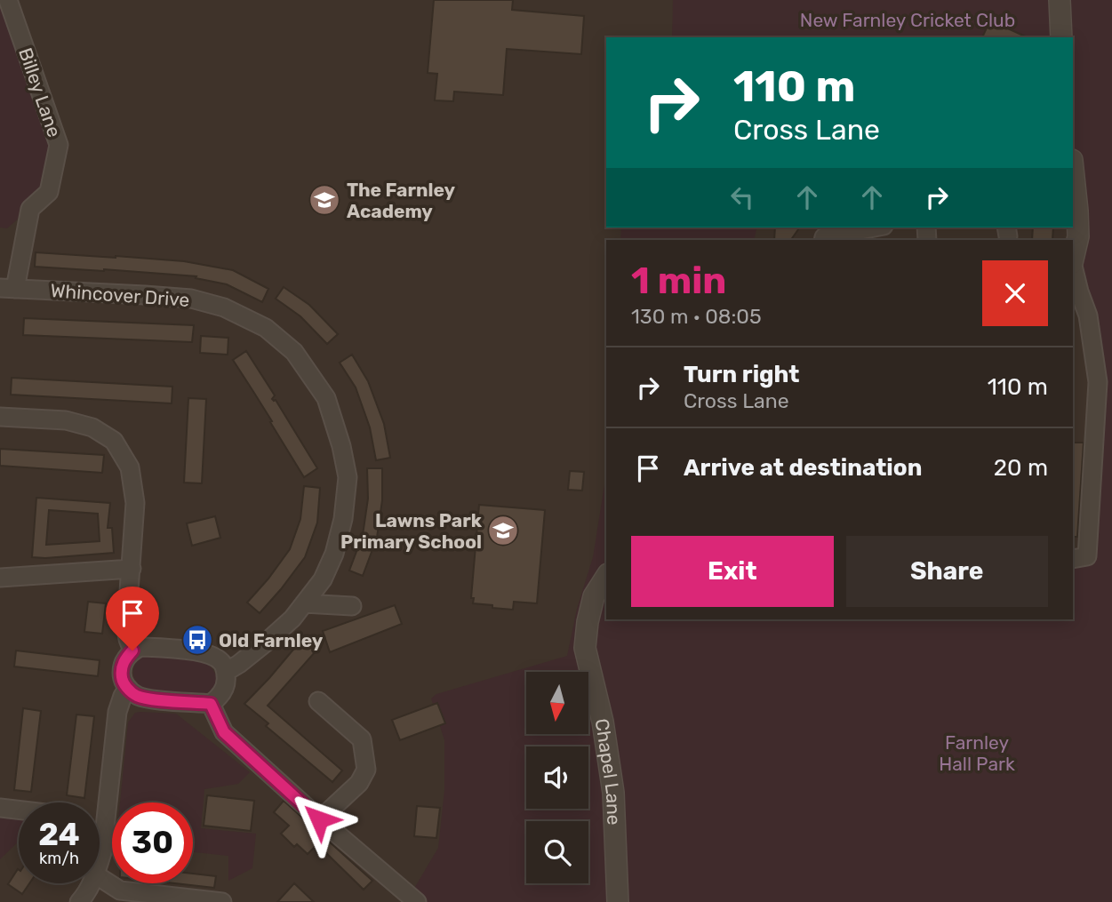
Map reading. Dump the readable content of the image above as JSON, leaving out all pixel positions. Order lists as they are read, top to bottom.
{
  "streets": {
    "street": ["Billey Lane", "Whincover Drive", "Chapel Lane"]
  },
  "crossings": [
    ["Billey Lane", "Whincover Drive"]
  ],
  "parks": ["New Farnley Cricket Club", "Farnley Hall Park"],
  "places": {
    "school or university": ["The Farnley Academy", "Lawns Park Primary School"],
    "bus stop": ["Old Farnley"]
  },
  "north": "bottom",
  "page": {
    "turn": ["110 m", "Cross Lane"],
    "heading": ["1 min", "130 m · 08:05"],
    "list": [
      {
        "name": "Turn right",
        "note": "Cross Lane",
        "value": "110 m"
      },
      {
        "name": "Arrive at destination",
        "value": "20 m"
      }
    ],
    "buttons": ["Exit", "Share"],
    "speed": "24 km/h",
    "limit": "30"
  }
}
